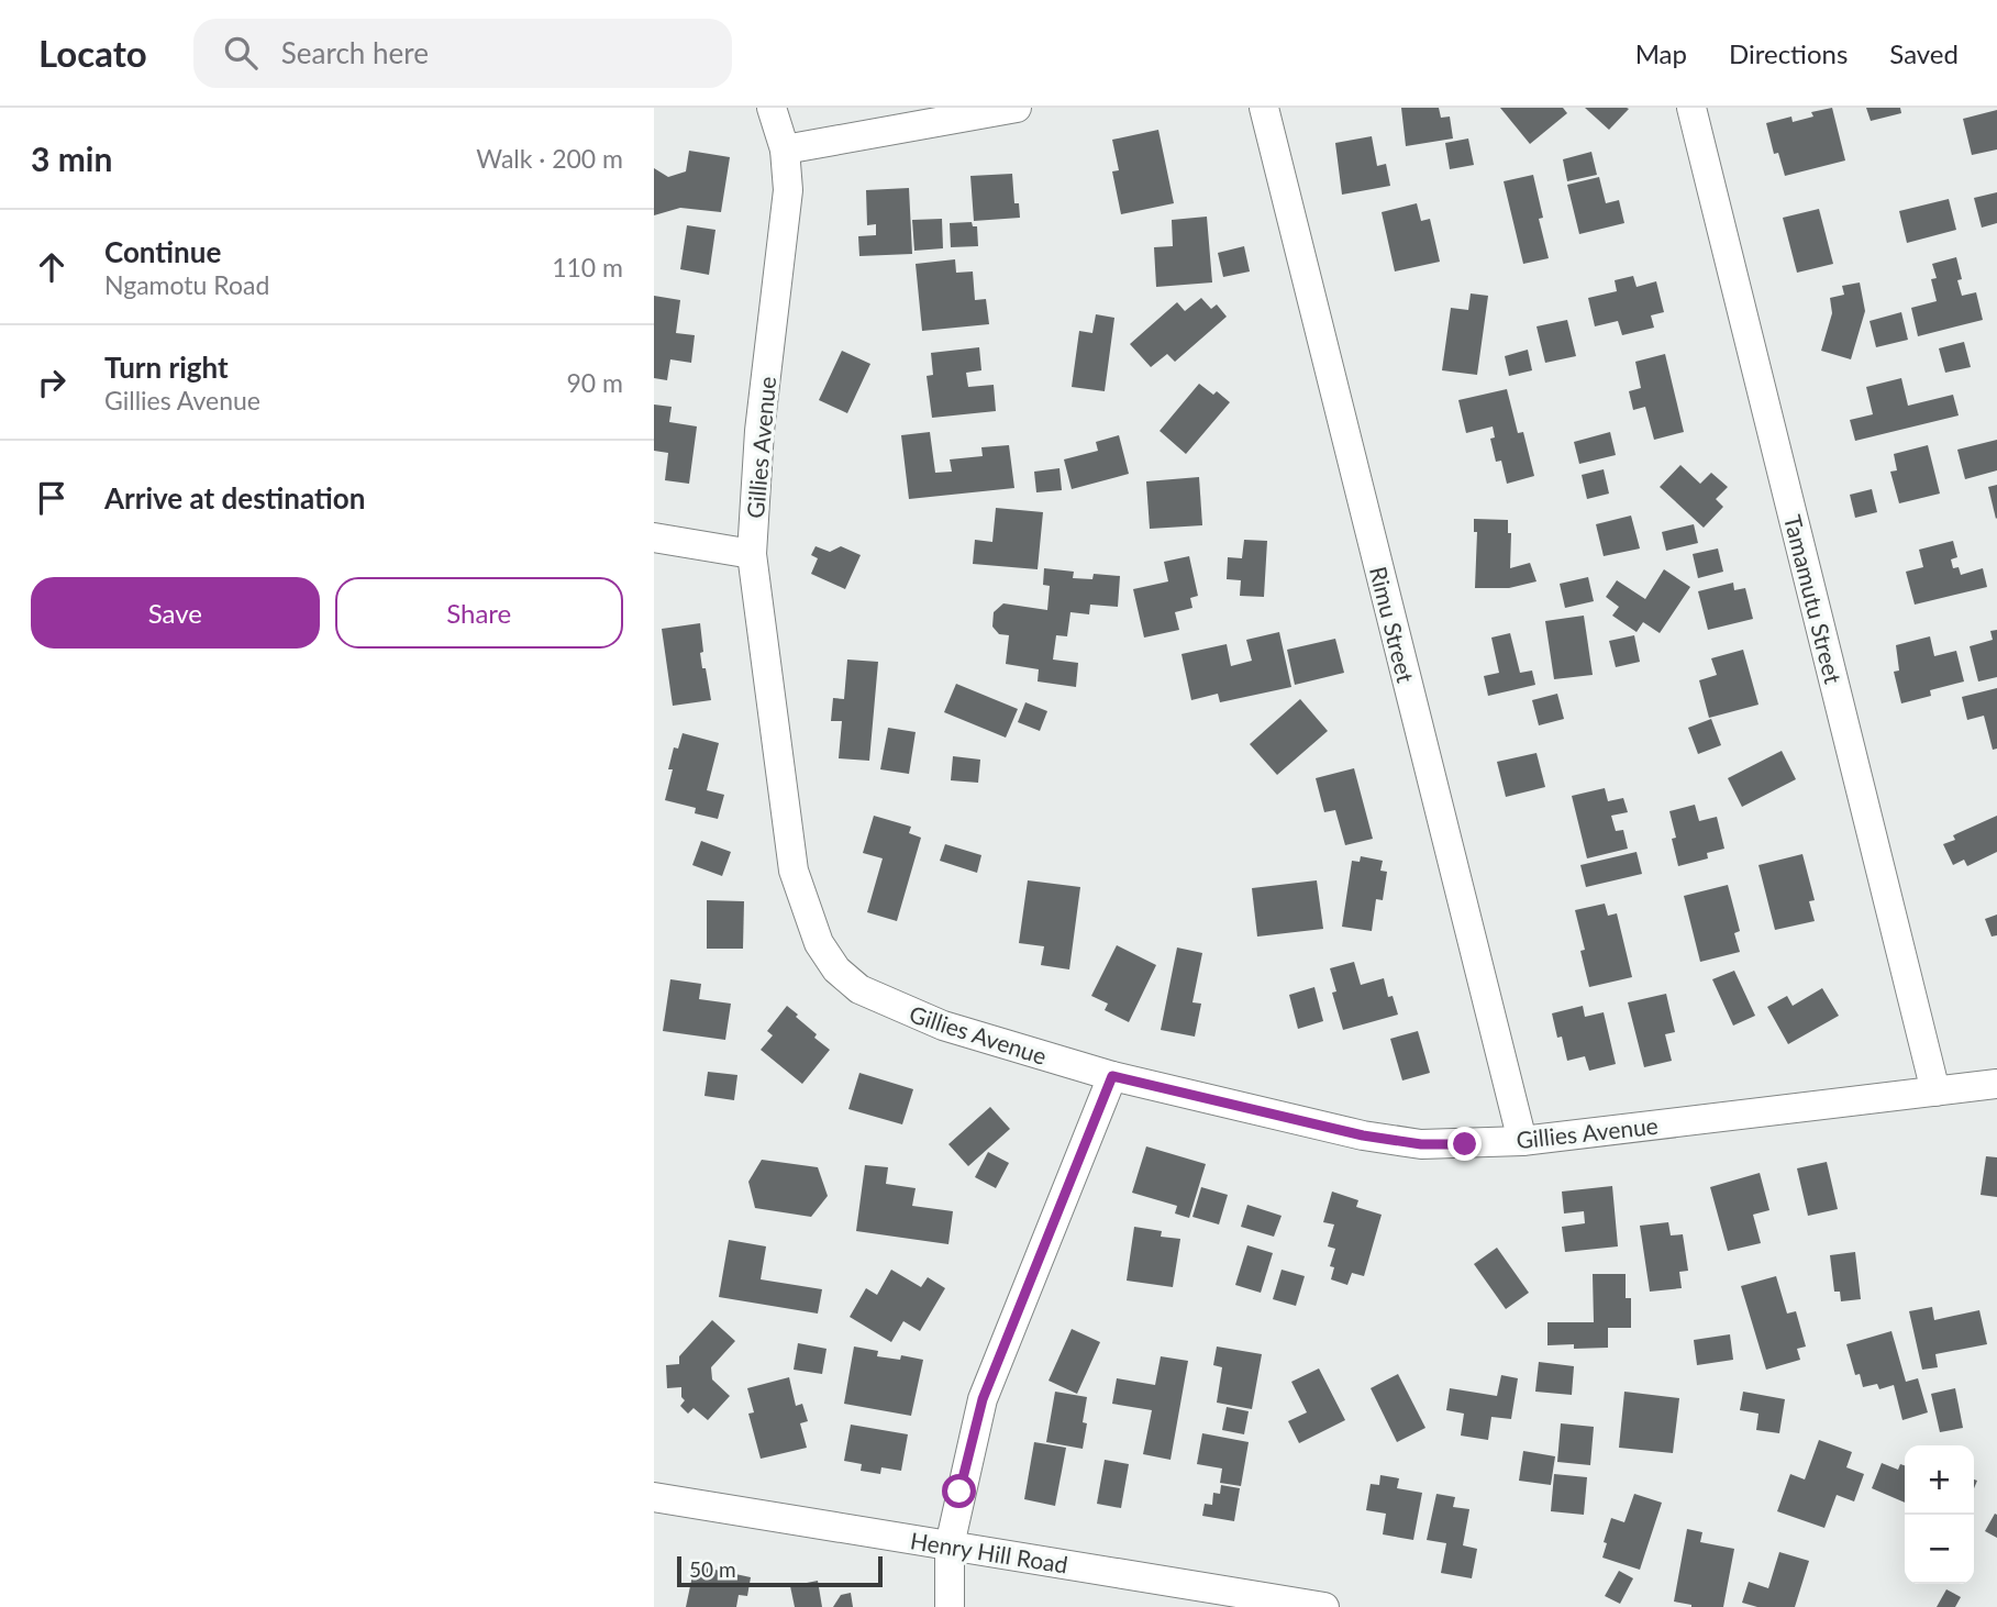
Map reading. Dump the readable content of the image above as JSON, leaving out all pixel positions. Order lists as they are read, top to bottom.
{
  "streets": {
    "street": [
      "Gillies Avenue",
      "Tamamutu Street",
      "Rimu Street",
      "Henry Hill Road"
    ]
  },
  "crossings": [
    ["Gillies Avenue", "Tamamutu Street"],
    ["Gillies Avenue", "Rimu Street"]
  ],
  "scale_bar": "50 m",
  "page": {
    "header": "Locato",
    "search": "Search here",
    "nav": ["Map", "Directions", "Saved"],
    "heading": ["3 min", "Walk · 200 m"],
    "list": [
      ["Continue", "Ngamotu Road", "110 m"],
      ["Turn right", "Gillies Avenue", "90 m"],
      "Arrive at destination"
    ],
    "buttons": ["Save", "Share"],
    "map_buttons": ["+", "−"],
    "scale": "50 m"
  }
}
